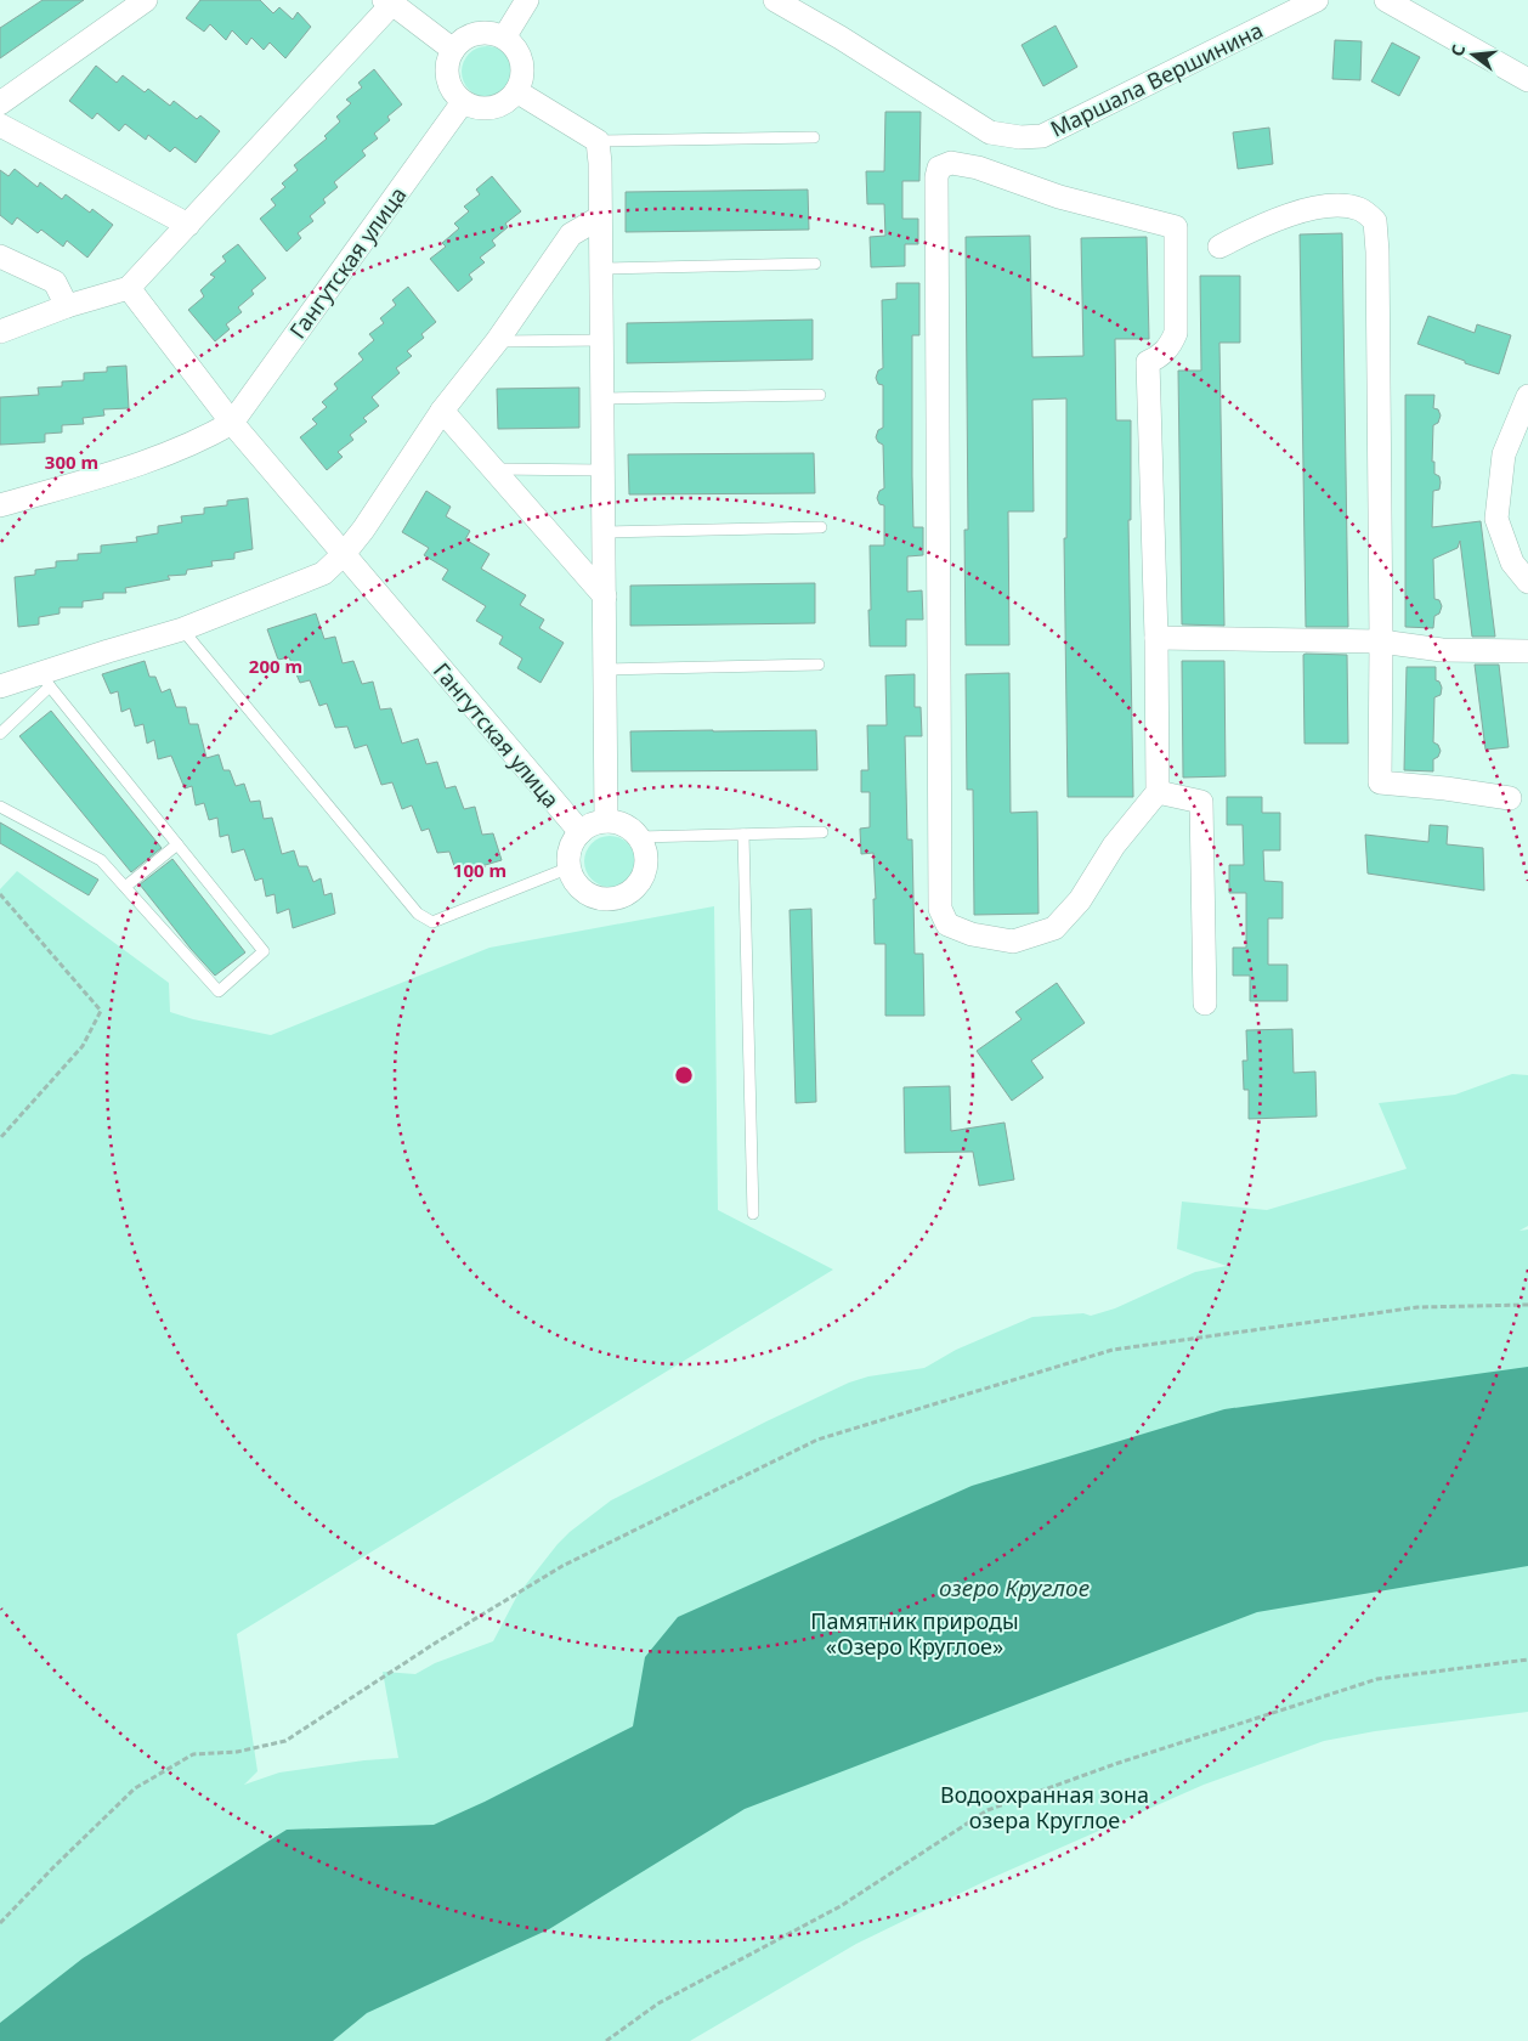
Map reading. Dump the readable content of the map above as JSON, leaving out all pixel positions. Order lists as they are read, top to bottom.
{
  "streets": {
    "street": ["Маршала Вершинина", "Гангутская улица"]
  },
  "water": ["озеро Круглое"],
  "parks": ["Памятник природы «Озеро Круглое»", "Водоохранная зона озера Круглое"],
  "north": "left",
  "rings": ["300 m", "200 m", "100 m"]
}
